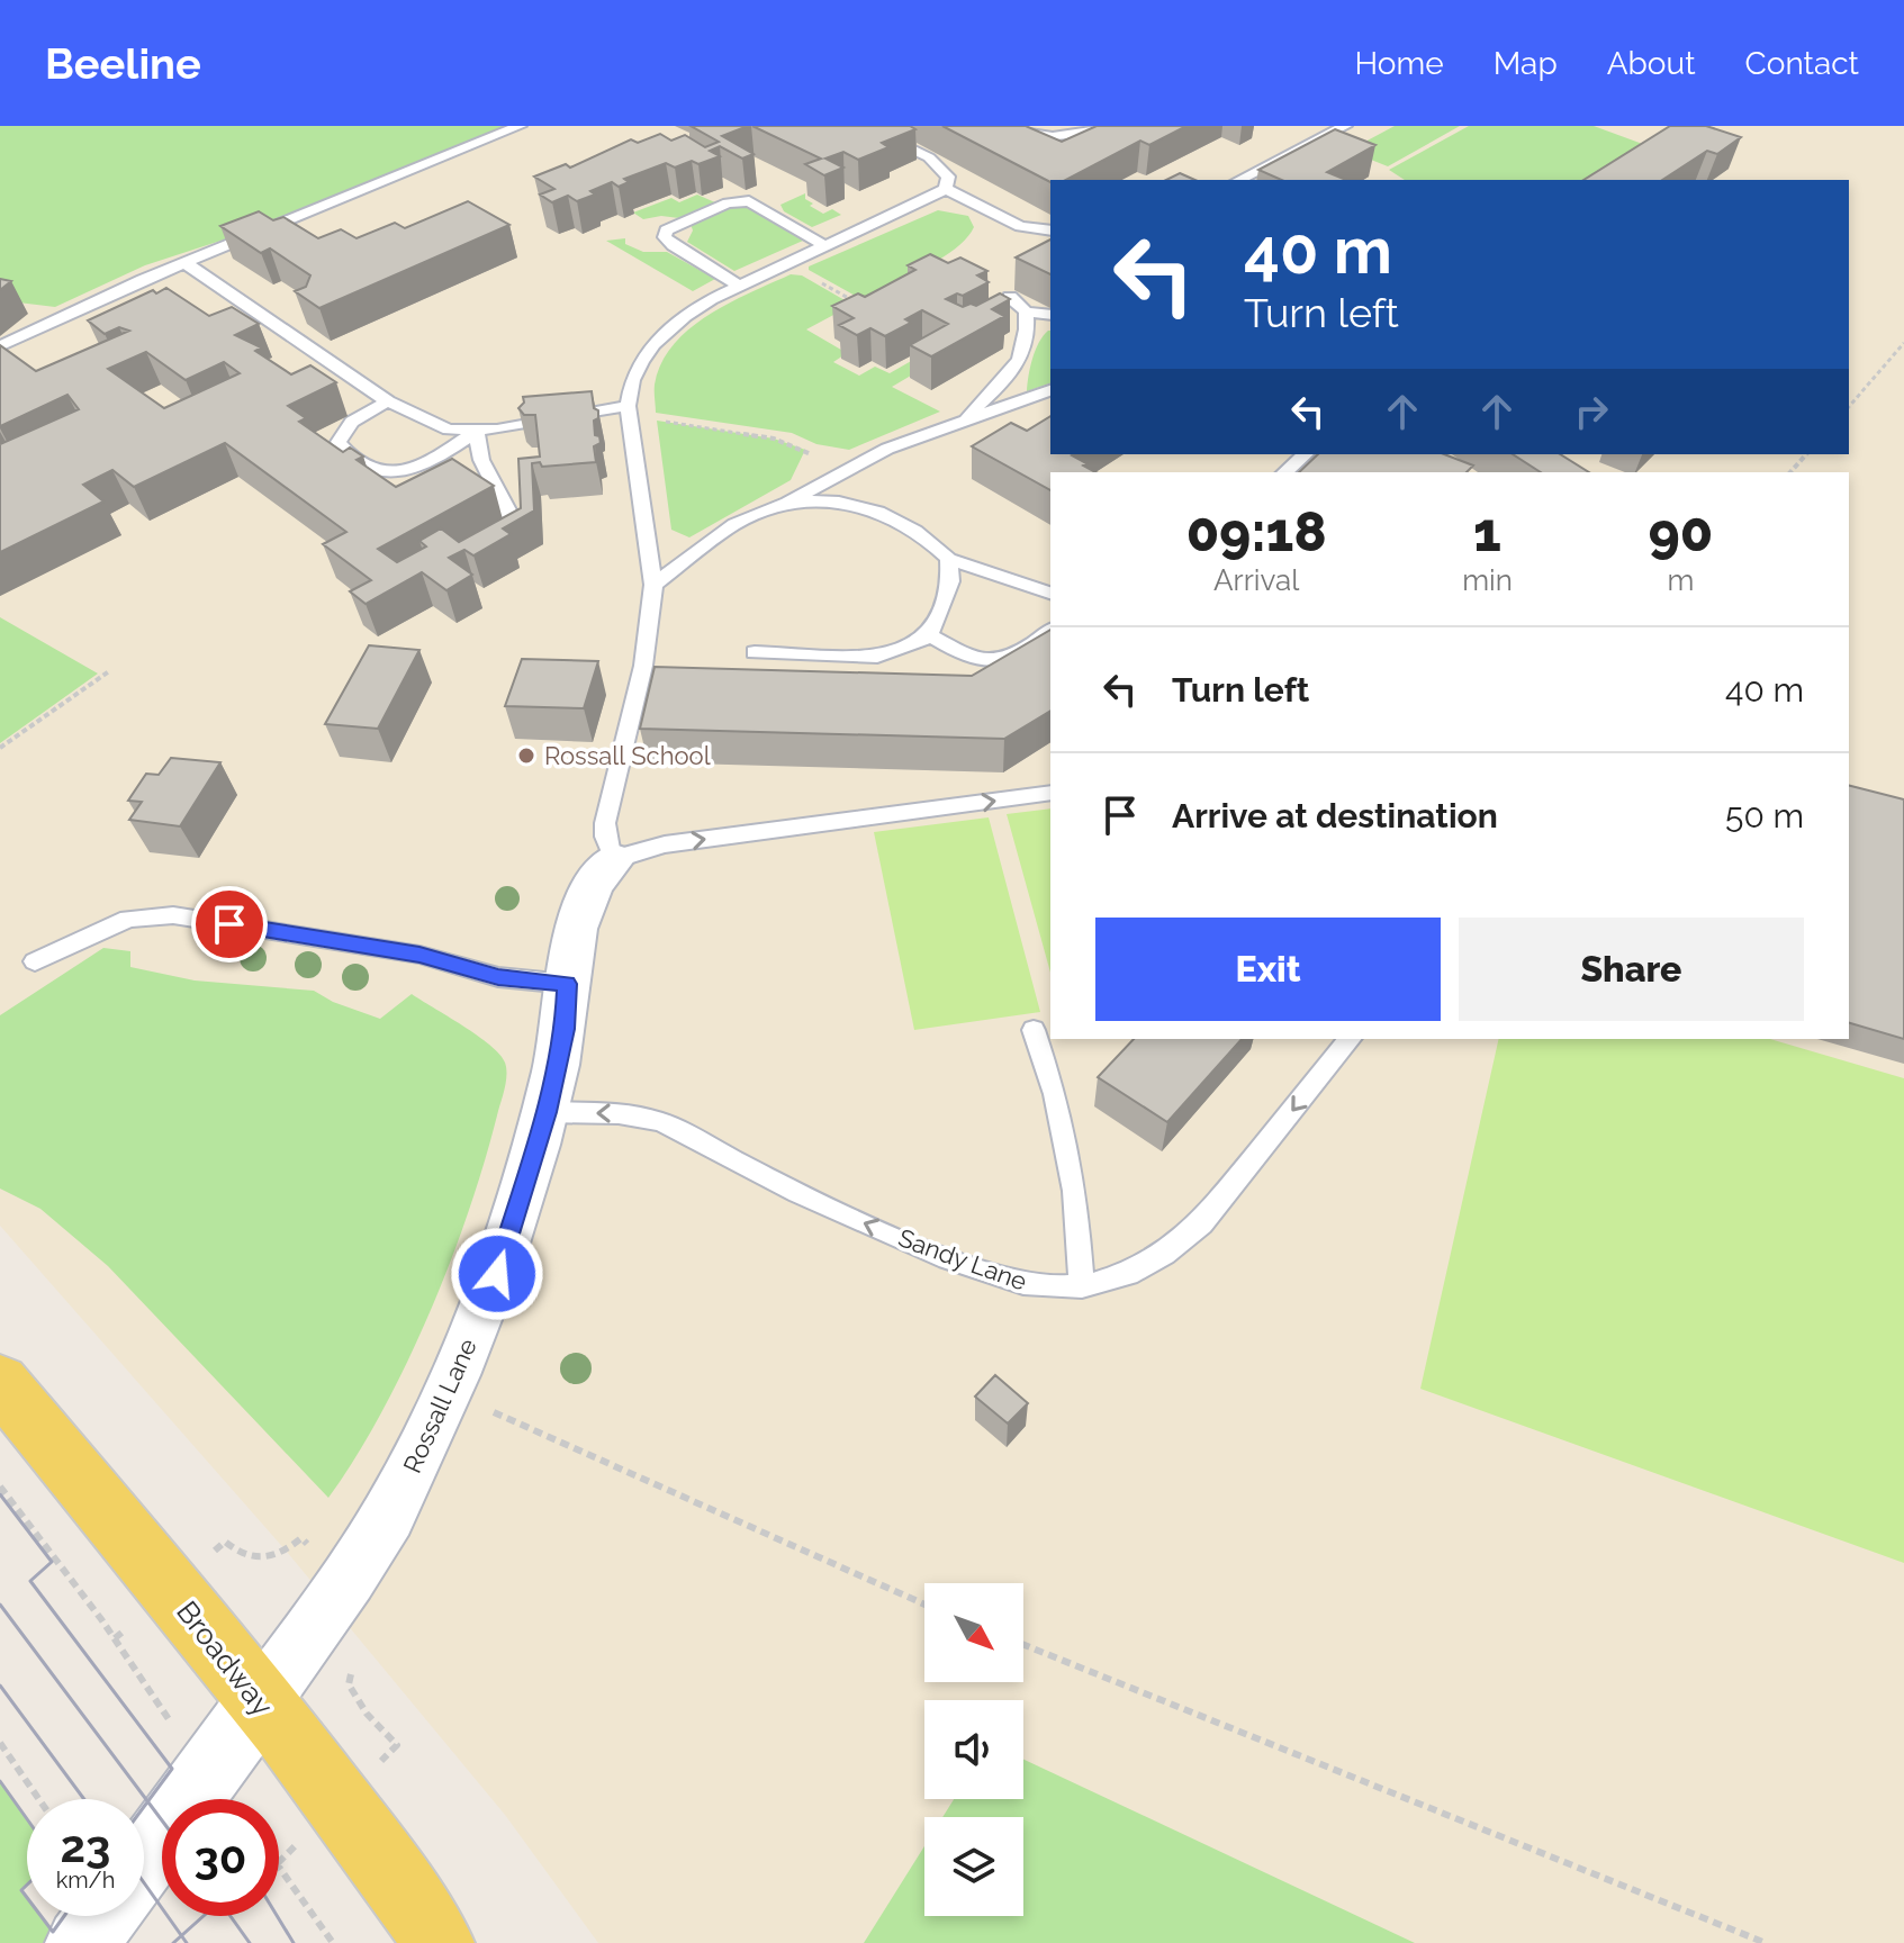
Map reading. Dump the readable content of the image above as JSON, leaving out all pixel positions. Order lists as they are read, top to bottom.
{
  "streets": {
    "main road": ["Rossall Lane", "Broadway"],
    "lane": ["Sandy Lane"]
  },
  "crossings": [
    ["Sandy Lane", "Rossall Lane"],
    ["Rossall Lane", "Broadway"]
  ],
  "one_way": ["Sandy Lane"],
  "places": ["Rossall School"],
  "north": "bottom right",
  "page": {
    "header": "Beeline",
    "nav": [
      "Home",
      "Map",
      "About",
      "Contact"
    ],
    "turn": ["40 m", "Turn left"],
    "eta": [
      "09:18",
      "Arrival",
      "1",
      "min",
      "90",
      "m"
    ],
    "list": [
      {
        "name": "Turn left",
        "value": "40 m"
      },
      {
        "name": "Arrive at destination",
        "value": "50 m"
      }
    ],
    "buttons": ["Exit", "Share"],
    "speed": "23 km/h",
    "limit": "30"
  }
}
